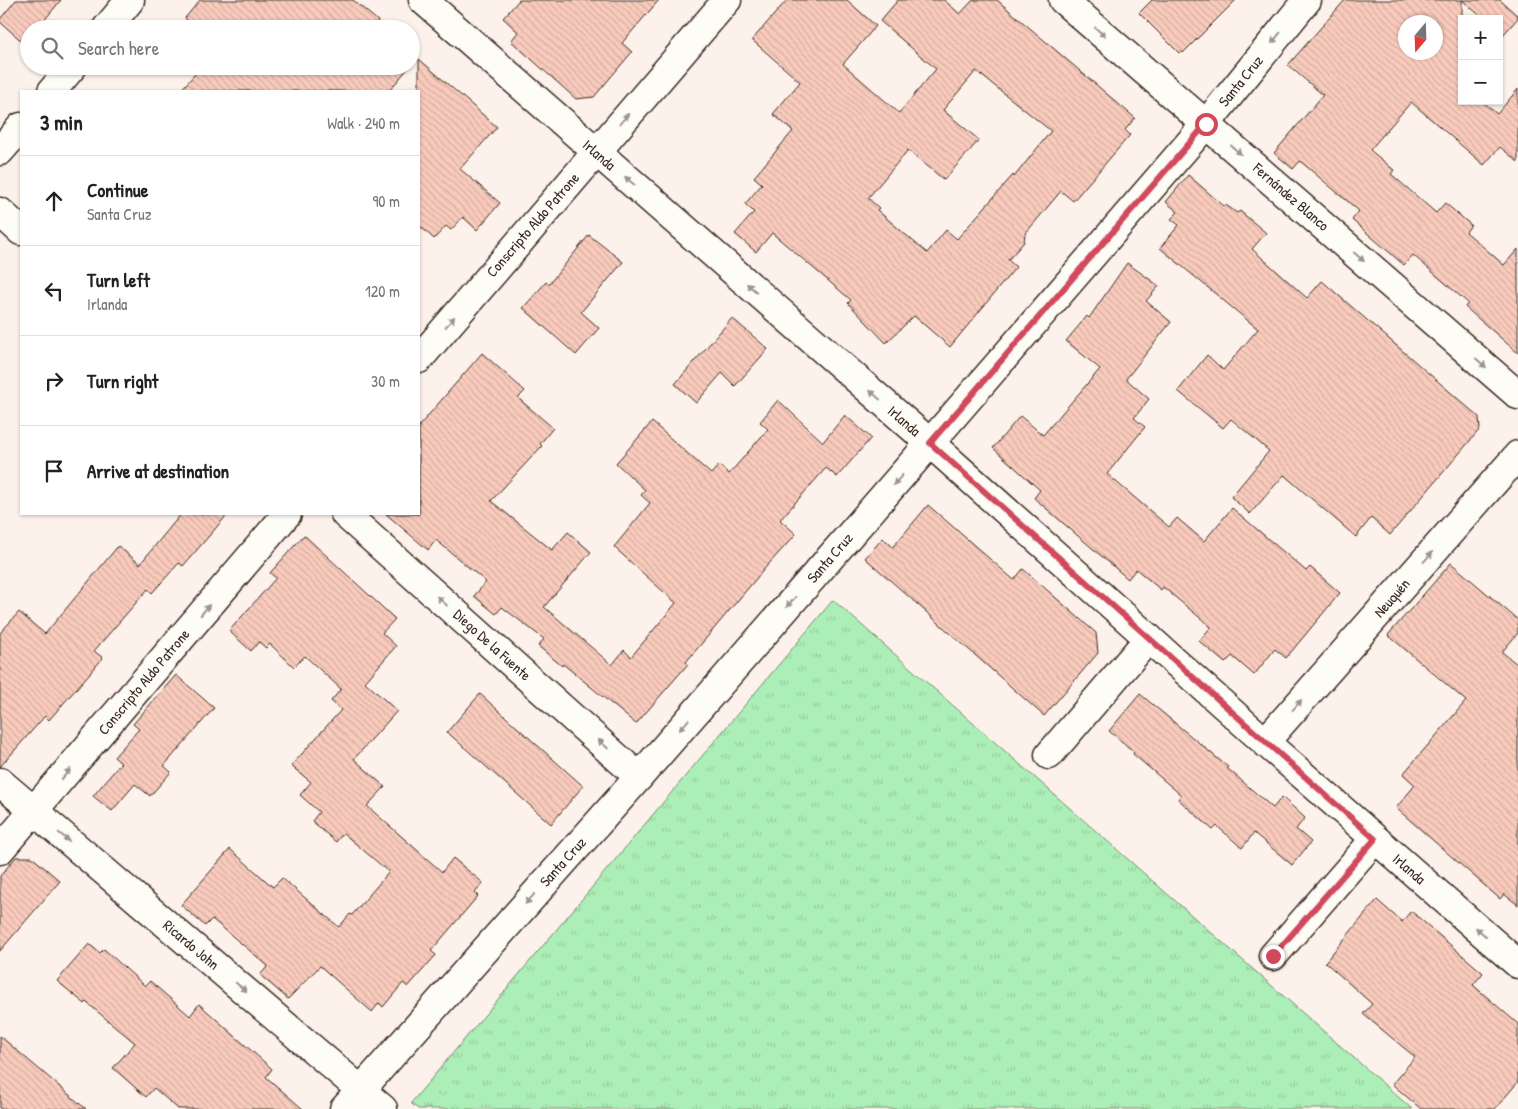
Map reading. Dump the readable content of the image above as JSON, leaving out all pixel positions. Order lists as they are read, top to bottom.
{
  "streets": {
    "street": [
      "Santa Cruz",
      "Irlanda",
      "Fernández Blanco",
      "Conscripto Aldo Patrone",
      "Neuquén",
      "Diego De la Fuente",
      "Ricardo John"
    ]
  },
  "crossings": [
    ["Santa Cruz", "Irlanda"],
    ["Santa Cruz", "Fernández Blanco"],
    ["Santa Cruz", "Diego De la Fuente"],
    ["Santa Cruz", "Ricardo John"],
    ["Irlanda", "Conscripto Aldo Patrone"],
    ["Irlanda", "Neuquén"],
    ["Conscripto Aldo Patrone", "Ricardo John"]
  ],
  "one_way": [
    "Santa Cruz",
    "Irlanda",
    "Fernández Blanco",
    "Conscripto Aldo Patrone",
    "Neuquén",
    "Diego De la Fuente",
    "Ricardo John"
  ],
  "north": "bottom",
  "page": {
    "map_buttons": ["+", "−"],
    "search": "Search here",
    "heading": ["3 min", "Walk · 240 m"],
    "list": [
      ["Continue", "Santa Cruz", "90 m"],
      ["Turn left", "Irlanda", "120 m"],
      ["Turn right", "30 m"],
      "Arrive at destination"
    ]
  }
}
